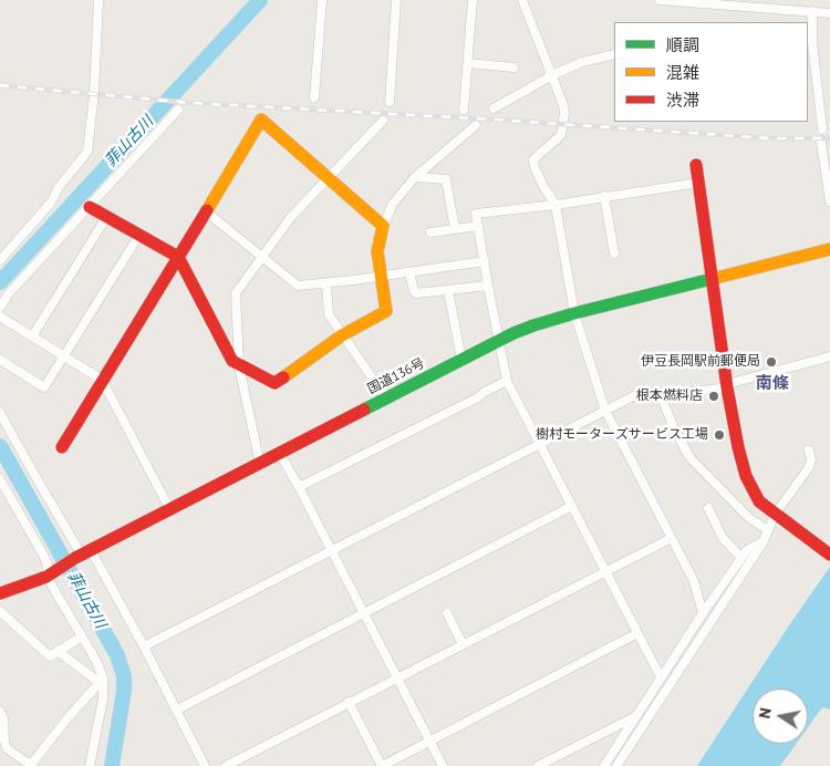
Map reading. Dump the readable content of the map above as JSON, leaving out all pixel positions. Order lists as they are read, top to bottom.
{
  "streets": {
    "main road": ["国道136号"]
  },
  "districts": ["南條"],
  "water": ["菲山古川"],
  "places": ["伊豆長岡駅前郵便局", "根本燃料店", "樹村モーターズサービス工場"],
  "legend": ["順調", "混雑", "渋滞"],
  "north": "left"
}
